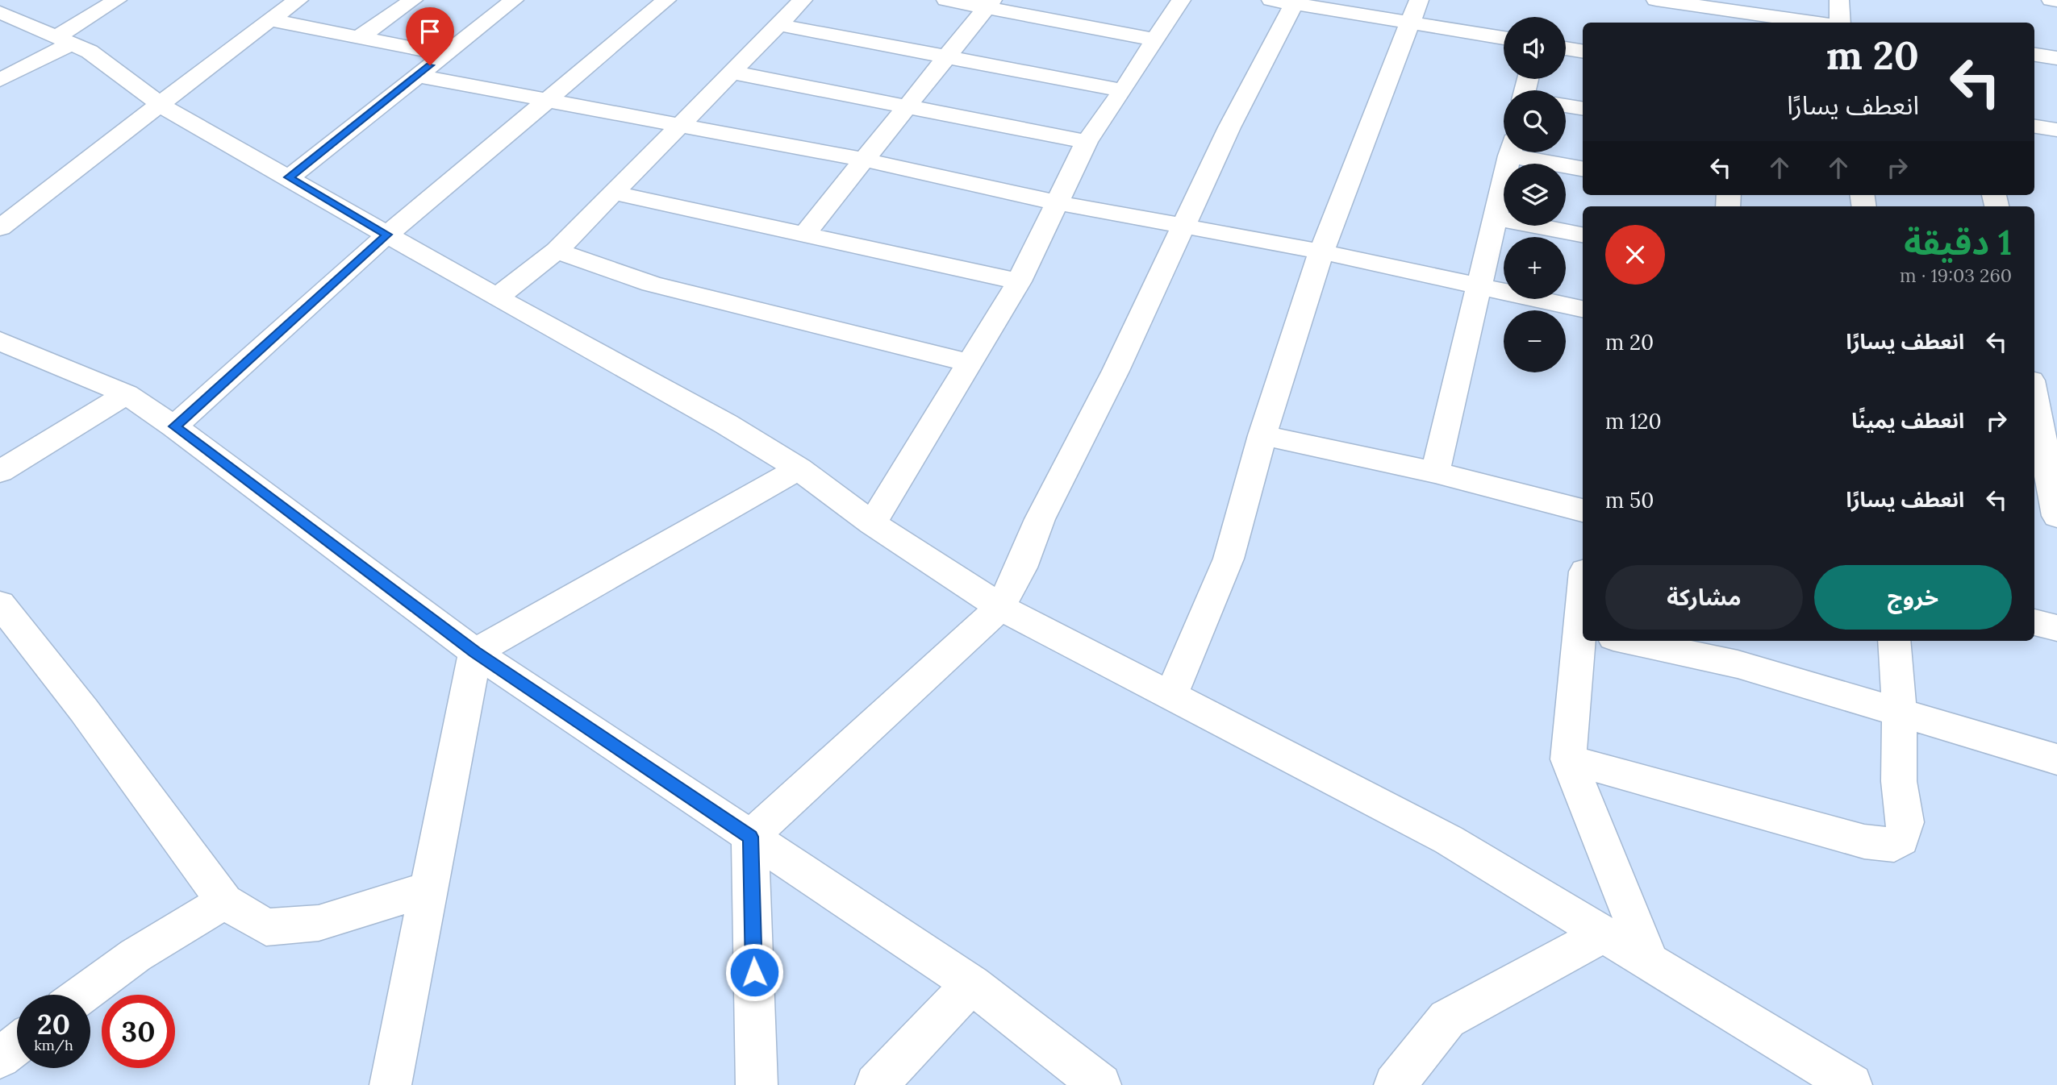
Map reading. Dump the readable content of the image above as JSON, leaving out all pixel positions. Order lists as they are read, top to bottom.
{
  "page": {
    "map_buttons": ["+", "−"],
    "turn": ["20 m", "انعطف يسارًا"],
    "heading": ["1 دقيقة", "260 m · 19:03"],
    "list": [
      {
        "name": "انعطف يسارًا",
        "value": "20 m"
      },
      {
        "name": "انعطف يمينًا",
        "value": "120 m"
      },
      {
        "name": "انعطف يسارًا",
        "value": "50 m"
      }
    ],
    "buttons": ["خروج", "مشاركة"],
    "speed": "20 km/h",
    "limit": "30"
  }
}
